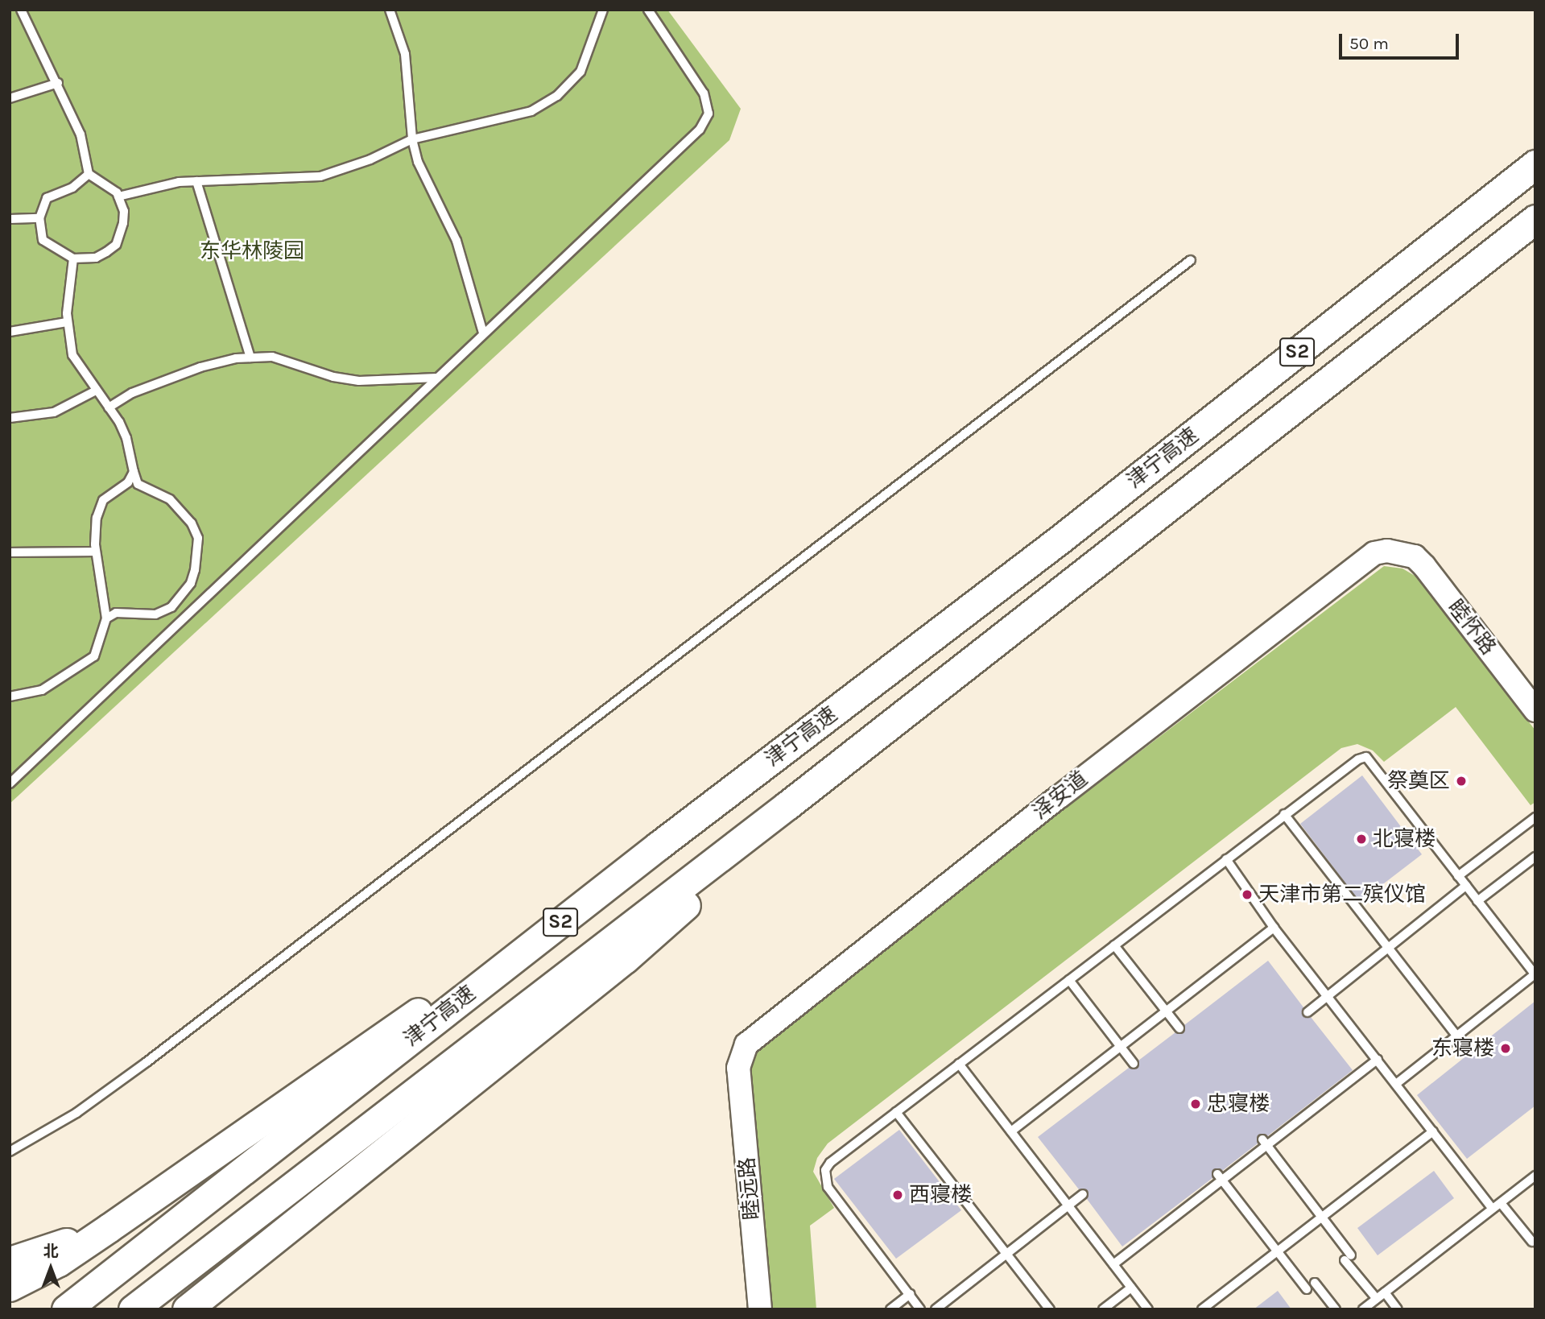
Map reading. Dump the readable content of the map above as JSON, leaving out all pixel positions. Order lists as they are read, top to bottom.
{
  "streets": {
    "highway": ["S2", "津宁高速"],
    "street": ["睦怀路", "泽安道", "睦远路"]
  },
  "crossings": [
    ["睦怀路", "泽安道"],
    ["泽安道", "睦远路"]
  ],
  "parks": ["东华林陵园"],
  "places": [
    "祭奠区",
    "北寝楼",
    "天津市第二殡仪馆",
    "东寝楼",
    "忠寝楼",
    "西寝楼"
  ],
  "scale_bar": "50 m",
  "north": "top"
}
